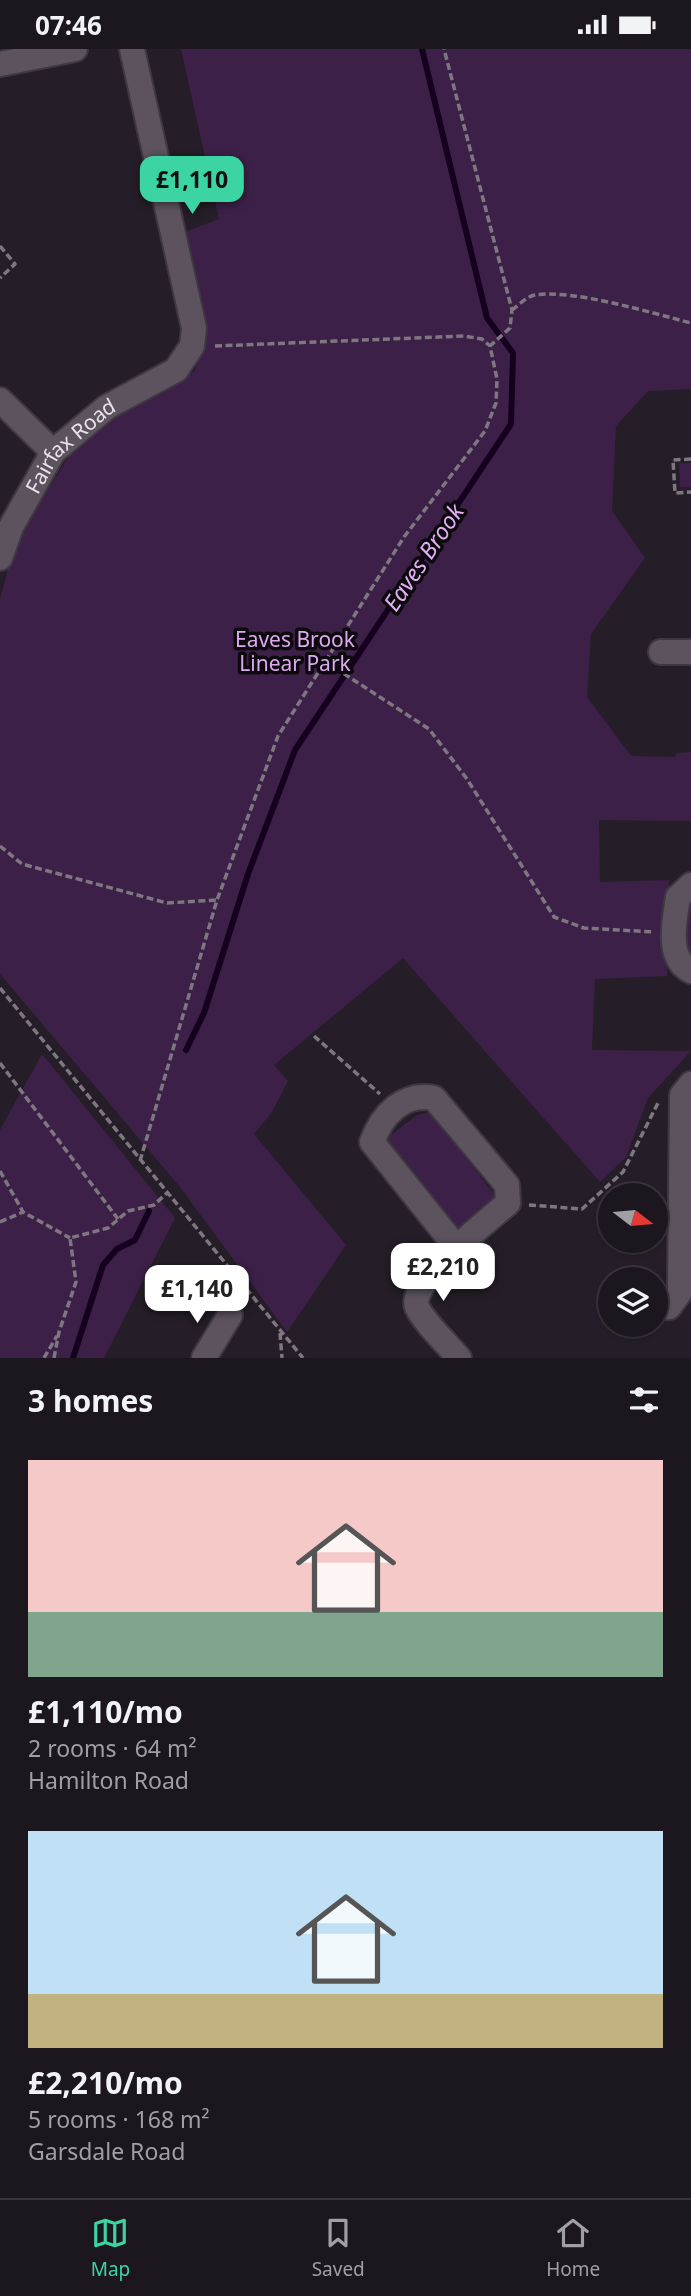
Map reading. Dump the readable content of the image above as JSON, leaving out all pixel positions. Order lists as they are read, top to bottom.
{
  "streets": {
    "street": ["Fairfax Road"]
  },
  "water": ["Eaves Brook"],
  "parks": ["Eaves Brook Linear Park"],
  "north": "right",
  "page": {
    "status": "07:46",
    "price": ["£1,110", "£2,210", "£1,140"],
    "heading": "3 homes",
    "list": [
      {
        "name": "£1,110/mo",
        "note": "2 rooms · 64 m² · Hamilton Road"
      },
      {
        "name": "£2,210/mo",
        "note": "5 rooms · 168 m² · Garsdale Road"
      }
    ],
    "tabs": ["Map", "Saved", "Home"]
  }
}
